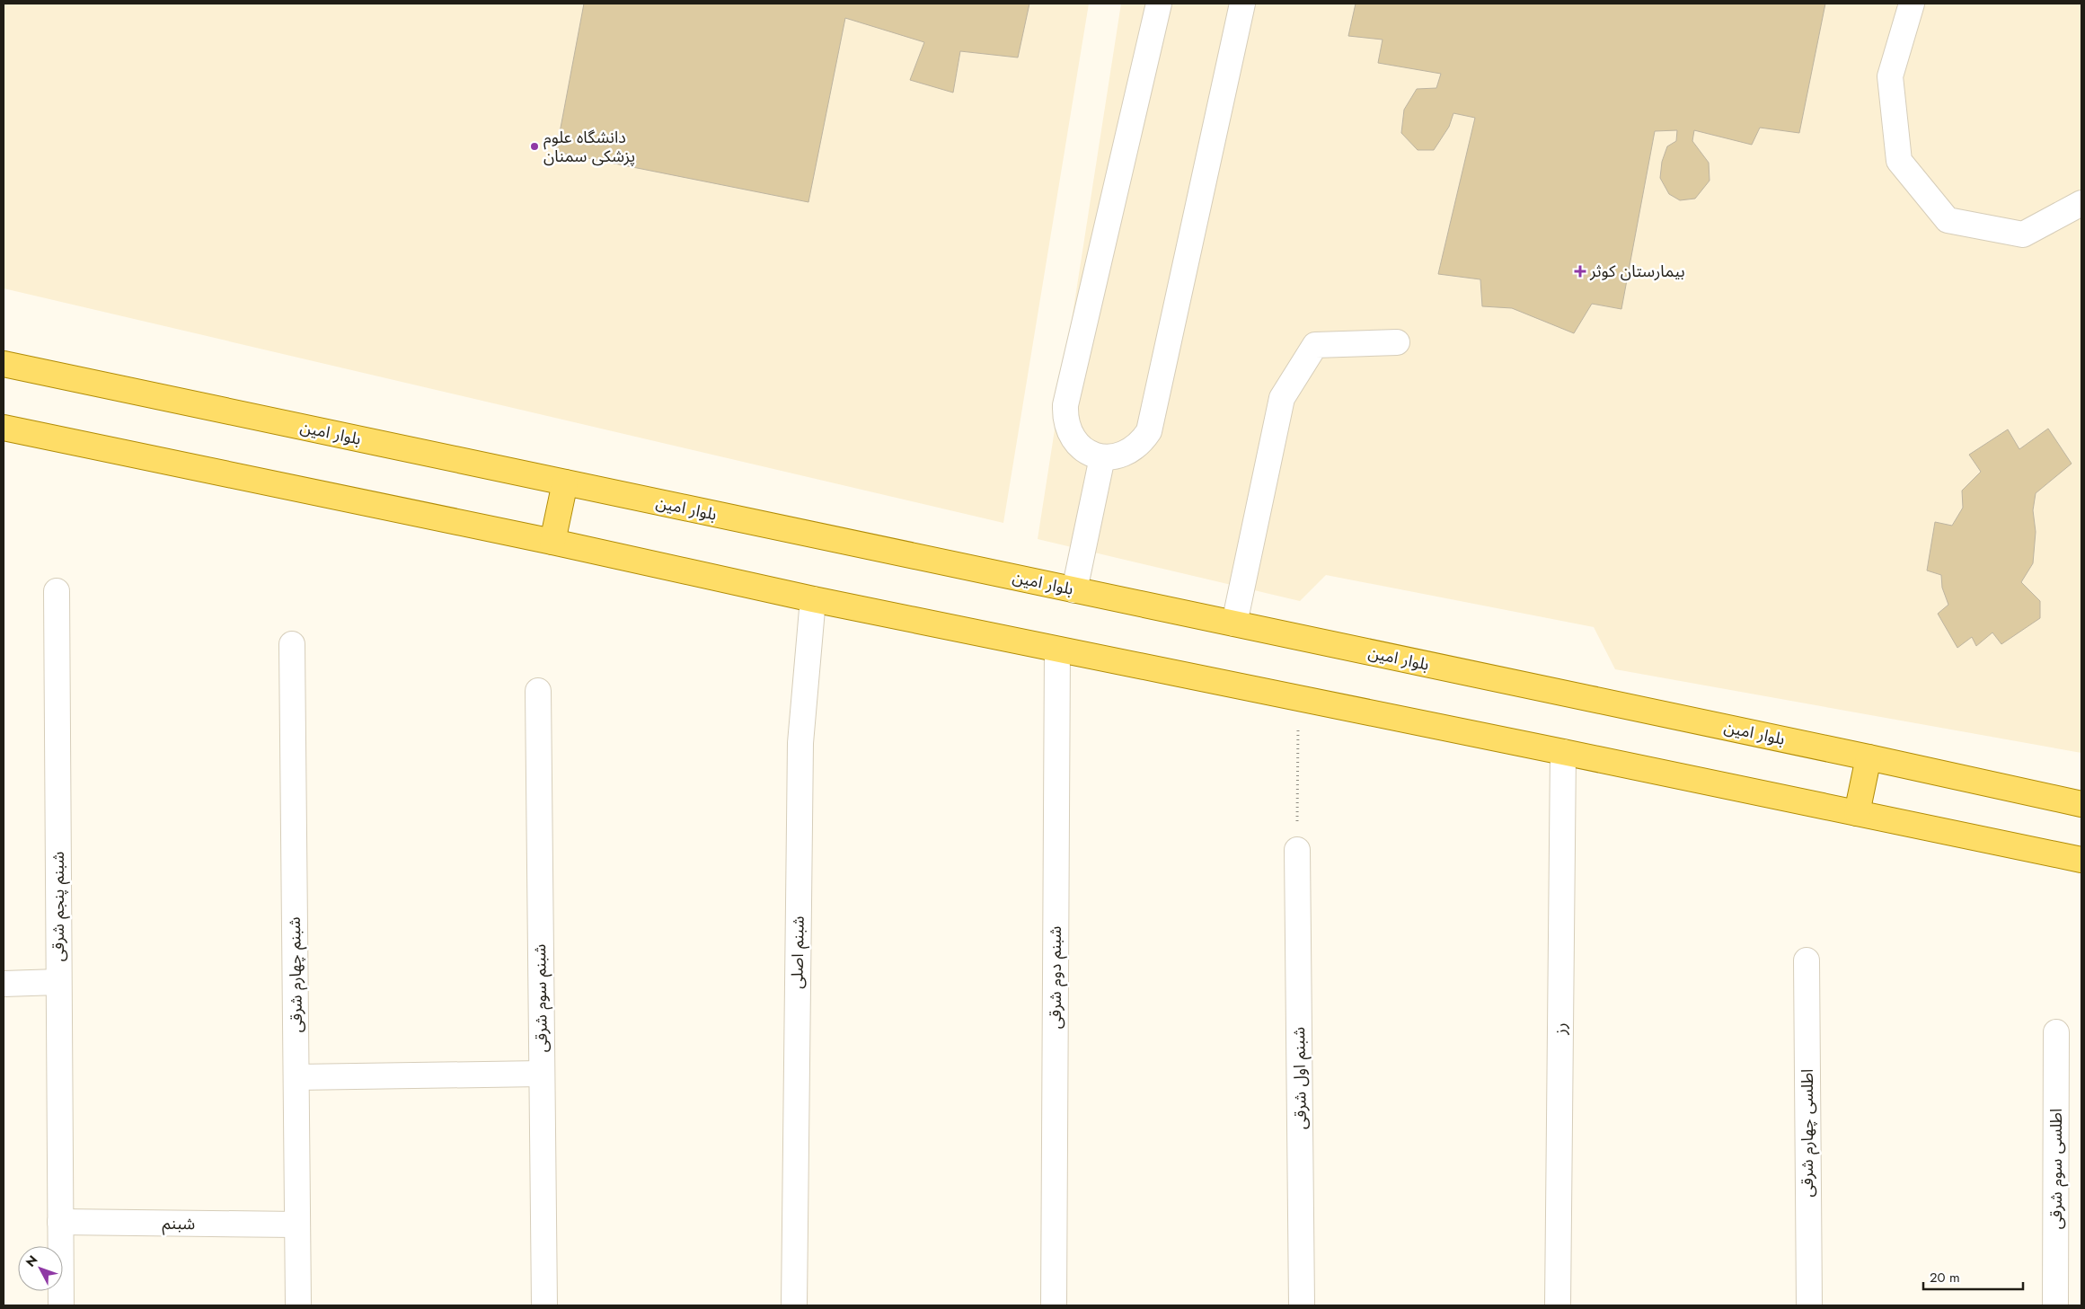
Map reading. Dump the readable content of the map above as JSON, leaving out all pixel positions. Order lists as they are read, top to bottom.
{
  "streets": {
    "main road": ["بلوار امین"],
    "street": [
      "شبنم پنجم شرقی",
      "شبنم اصلی",
      "شبنم چهارم شرقی",
      "شبنم دوم شرقی",
      "شبنم سوم شرقی",
      "رز",
      "شبنم اول شرقی",
      "اطلسی چهارم شرقی",
      "اطلسی سوم شرقی",
      "شبنم"
    ]
  },
  "crossings": [
    ["شبنم پنجم شرقی", "شبنم"],
    ["شبنم چهارم شرقی", "شبنم"]
  ],
  "places": {
    "other": ["دانشگاه علوم پزشکی سمنان"],
    "health": ["بیمارستان کوثر"]
  },
  "scale_bar": "20 m",
  "north": "top left"
}
